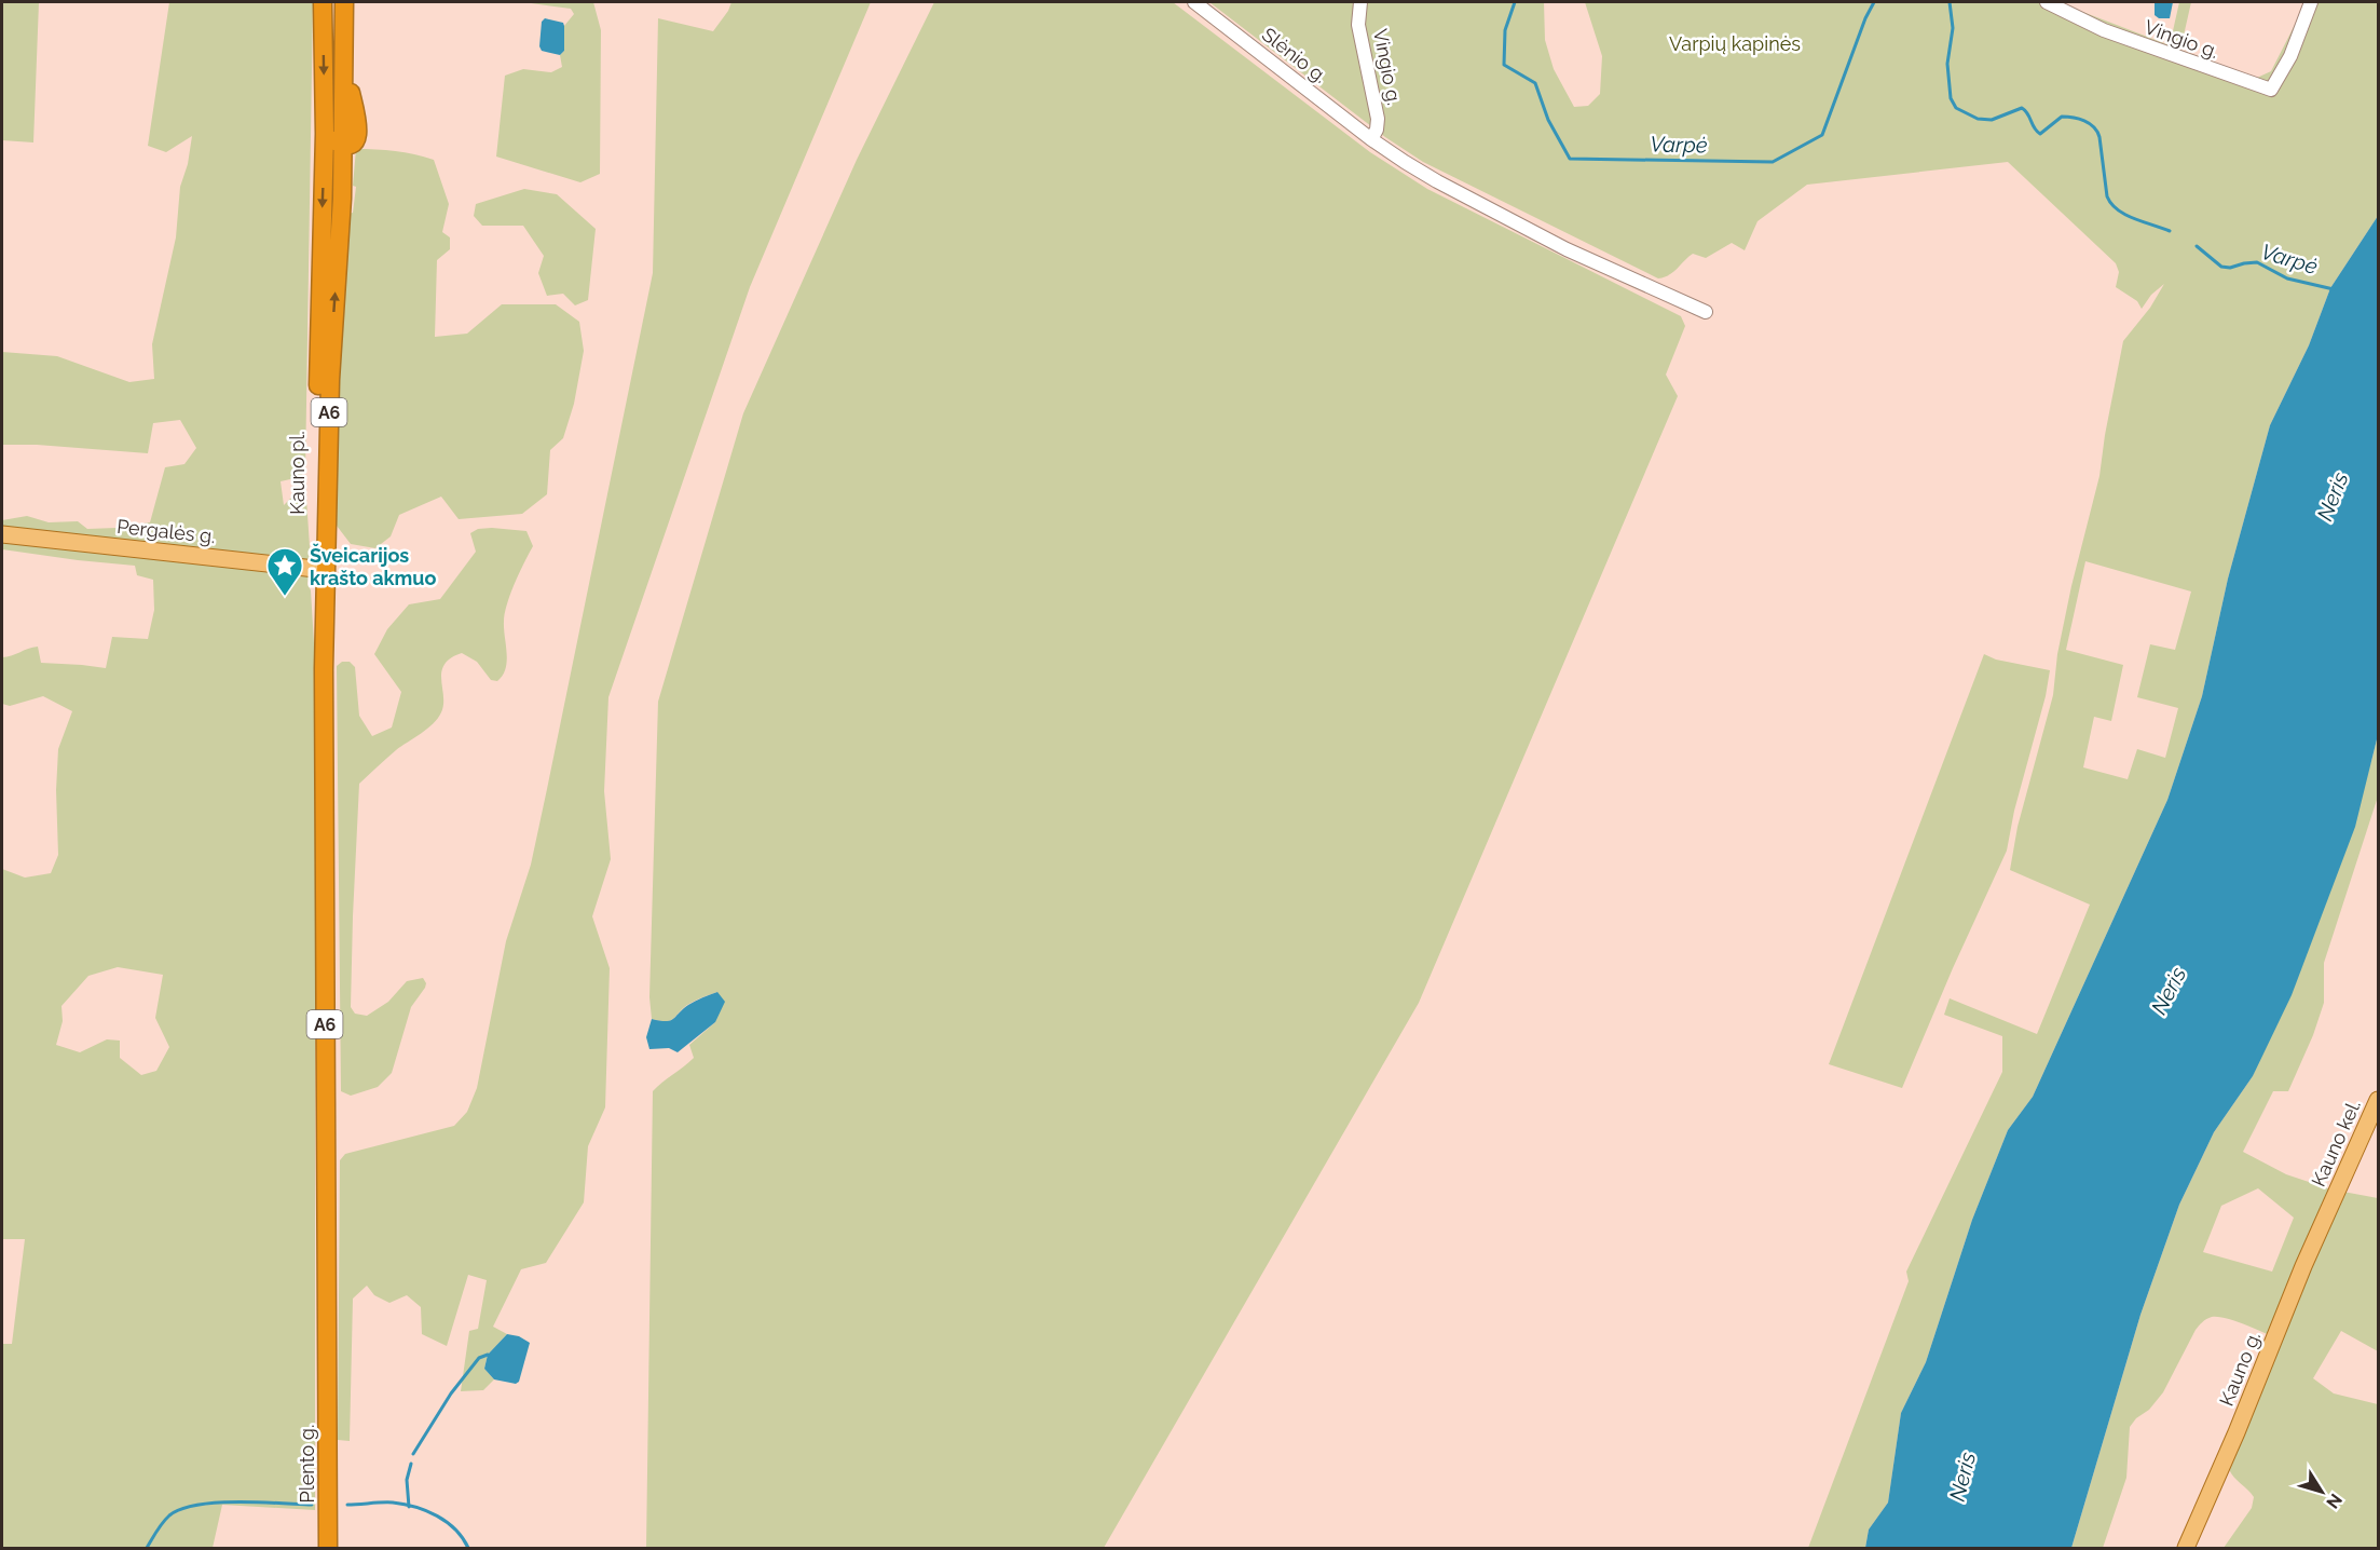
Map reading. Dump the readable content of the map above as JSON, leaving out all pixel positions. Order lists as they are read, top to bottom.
{
  "streets": {
    "highway": ["A6", "Kauno pl.", "Plento g."],
    "main road": ["Pergalės g.", "Kauno kel.", "Kauno g."],
    "street": ["Vingio g.", "Slėnio g."]
  },
  "crossings": [
    ["Vingio g.", "Slėnio g."],
    ["Kauno pl.", "Pergalės g."],
    ["Kauno pl.", "Plento g."],
    ["Pergalės g.", "Plento g."],
    ["Kauno kel.", "Kauno g."]
  ],
  "water": ["Varpė", "Neris"],
  "parks": ["Varpių kapinės"],
  "places": {
    "place": ["Šveicarijos krašto akmuo"]
  },
  "north": "bottom right"
}
